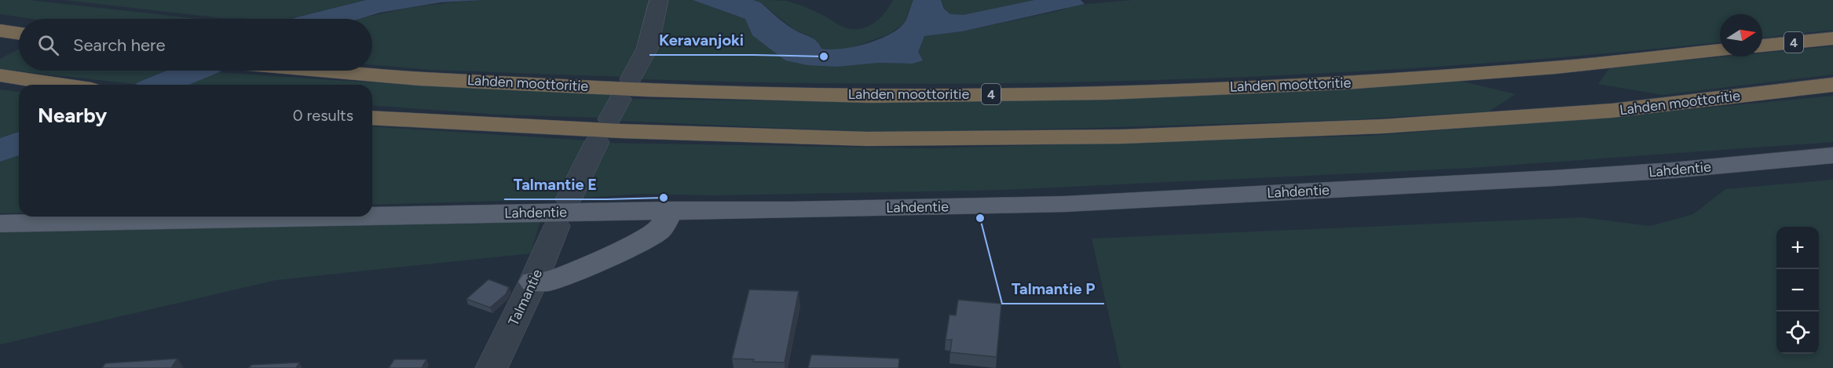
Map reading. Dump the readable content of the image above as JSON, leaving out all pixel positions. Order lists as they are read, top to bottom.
{
  "streets": {
    "highway": ["4", "Lahden moottoritie"],
    "main road": ["Lahdentie"],
    "street": ["Talmantie"]
  },
  "places": ["Keravanjoki", "Talmantie E", "Talmantie P"],
  "north": "right",
  "page": {
    "search": "Search here",
    "heading": ["Nearby", "0 results"],
    "map_buttons": ["+", "−"]
  }
}
